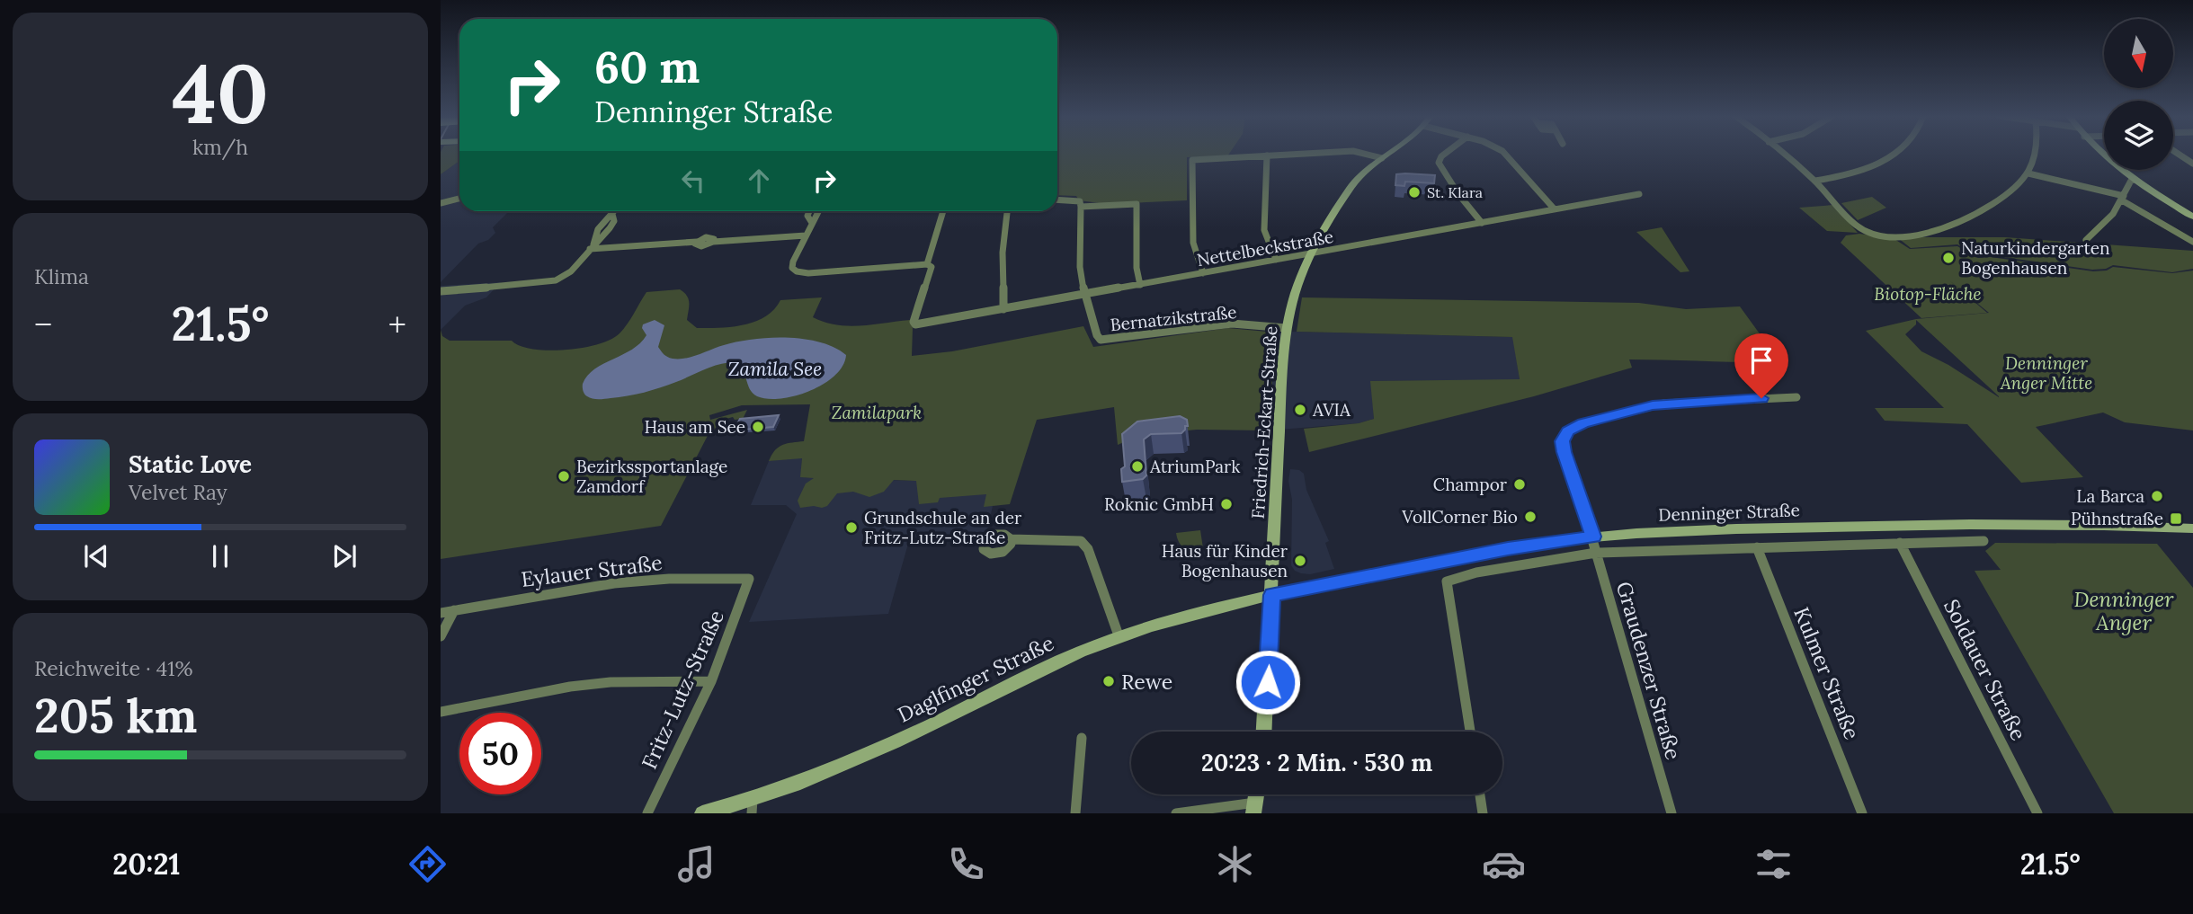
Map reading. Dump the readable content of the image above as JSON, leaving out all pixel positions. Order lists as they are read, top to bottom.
{
  "streets": {
    "main road": ["Friedrich-Eckart-Straße", "Daglfinger Straße"],
    "street": [
      "Nettelbeckstraße",
      "Bernatzikstraße",
      "Denninger Straße",
      "Eylauer Straße",
      "Soldauer Straße",
      "Graudenzer Straße",
      "Kulmer Straße",
      "Fritz-Lutz-Straße"
    ]
  },
  "crossings": [
    ["Nettelbeckstraße", "Friedrich-Eckart-Straße"],
    ["Bernatzikstraße", "Friedrich-Eckart-Straße"],
    ["Friedrich-Eckart-Straße", "Denninger Straße"],
    ["Friedrich-Eckart-Straße", "Daglfinger Straße"],
    ["Denninger Straße", "Soldauer Straße"],
    ["Denninger Straße", "Graudenzer Straße"],
    ["Denninger Straße", "Kulmer Straße"],
    ["Denninger Straße", "Daglfinger Straße"],
    ["Eylauer Straße", "Fritz-Lutz-Straße"]
  ],
  "water": ["Zamila See"],
  "parks": [
    "Biotop-Fläche",
    "Denninger Anger Mitte",
    "Zamilapark",
    "Denninger Anger"
  ],
  "places": {
    "other": [
      "St. Klara",
      "Naturkindergarten Bogenhausen",
      "AVIA",
      "Haus am See",
      "AtriumPark",
      "Bezirkssportanlage Zamdorf",
      "Champor",
      "La Barca",
      "Roknic GmbH",
      "VollCorner Bio",
      "Grundschule an der Fritz-Lutz-Straße",
      "Haus für Kinder Bogenhausen",
      "Rewe"
    ],
    "transit": ["Pühnstraße"]
  },
  "north": "bottom",
  "page": {
    "tile": [
      ["40", "km/h"],
      "Klima",
      ["Reichweite · 41%", "205 km"]
    ],
    "turn": ["60 m", "Denninger Straße"],
    "heat": ["−", "21.5°", "+"],
    "song": ["Static Love", "Velvet Ray"],
    "limit": "50",
    "trip": "20:23 · 2 Min. · 530 m",
    "tabs": ["20:21", "21.5°"]
  }
}
